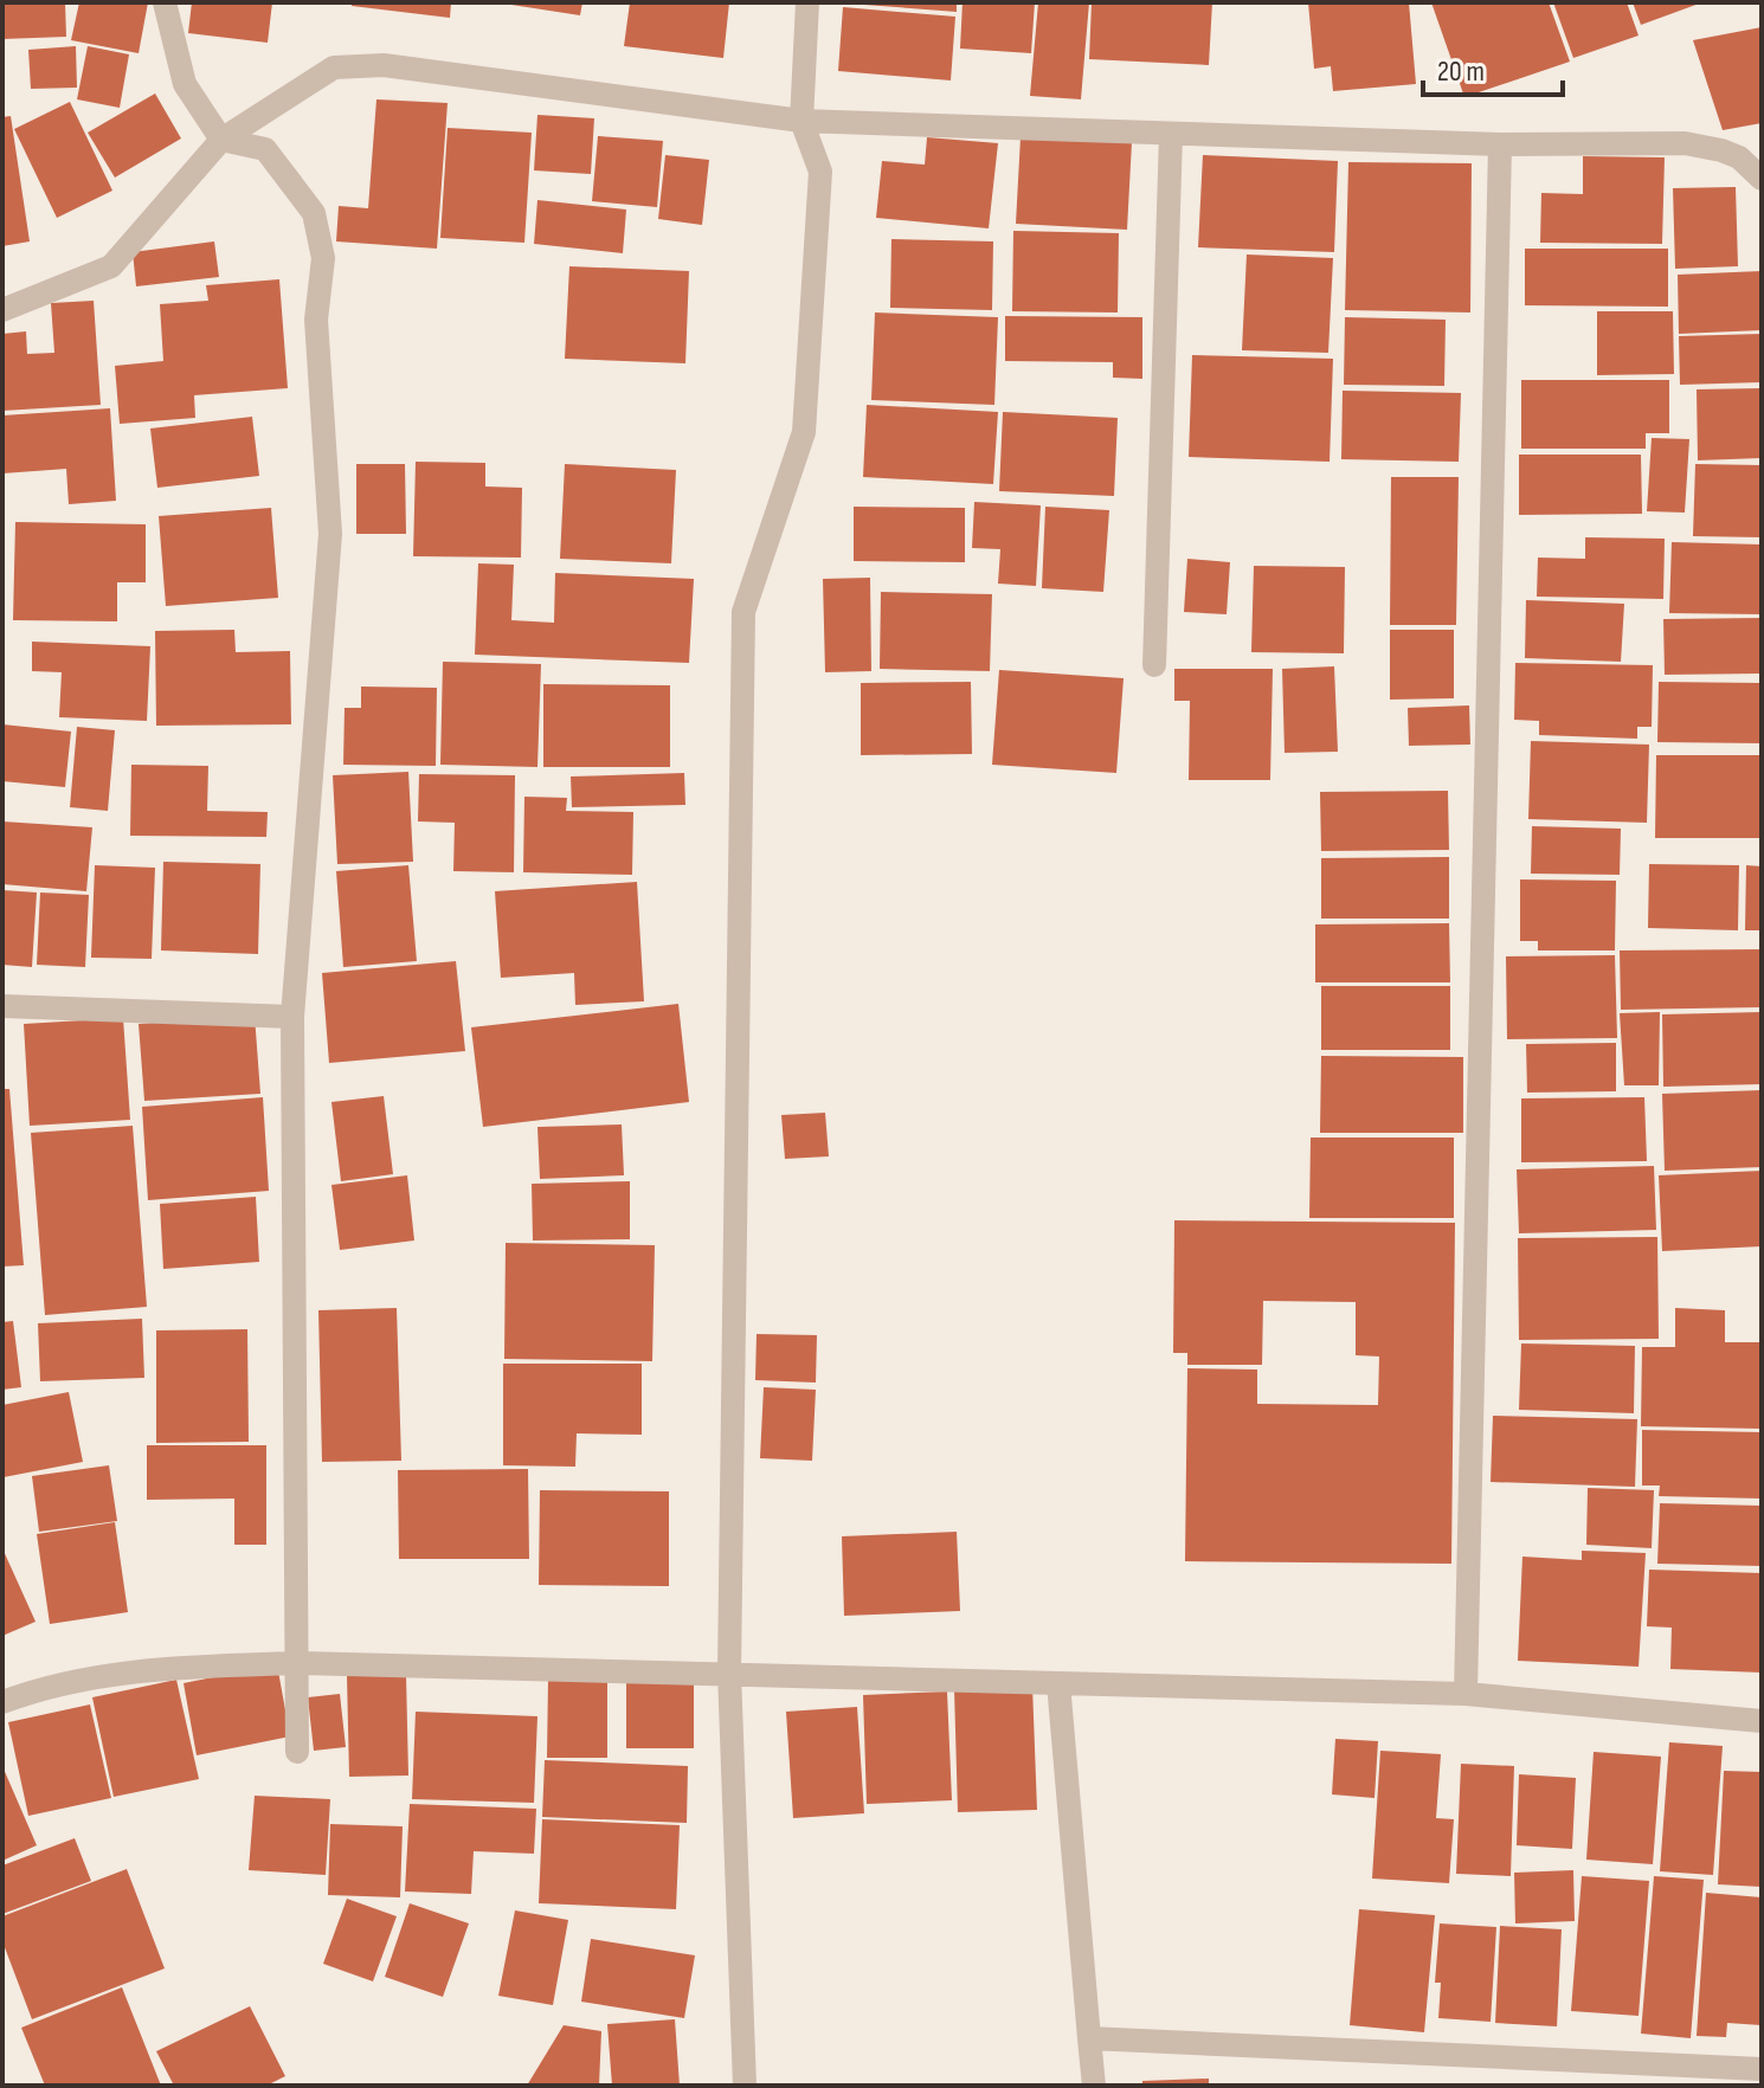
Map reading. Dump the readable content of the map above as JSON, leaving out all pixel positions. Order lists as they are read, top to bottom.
{
  "scale_bar": "20 m"
}
